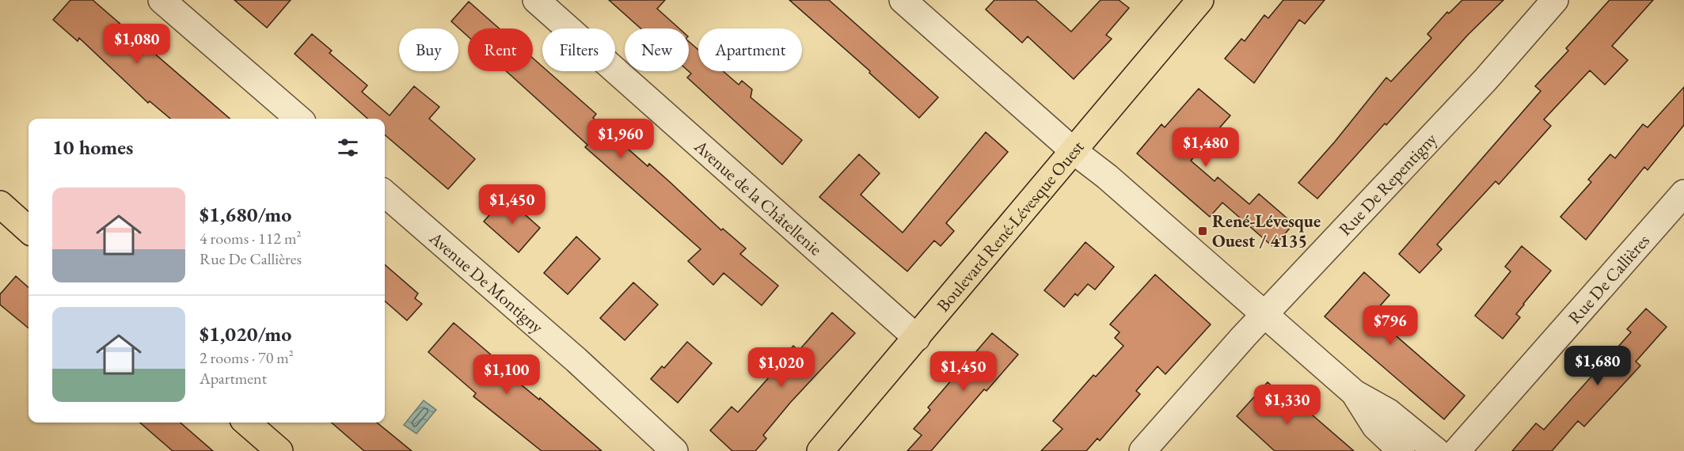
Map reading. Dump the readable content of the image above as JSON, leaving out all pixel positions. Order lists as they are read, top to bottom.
{
  "streets": {
    "main road": ["Boulevard René-Lévesque Ouest"],
    "street": [
      "Rue De Repentigny",
      "Avenue de la Châtellenie",
      "Rue De Callières",
      "Avenue De Montigny"
    ]
  },
  "crossings": [
    ["Avenue de la Châtellenie", "Boulevard René-Lévesque Ouest"]
  ],
  "places": {
    "transit": ["René-Lévesque Ouest / 4135"]
  },
  "page": {
    "price": [
      "$1,080",
      "$1,960",
      "$1,480",
      "$1,450",
      "$796",
      "$1,680",
      "$1,020",
      "$1,450",
      "$1,100",
      "$1,330"
    ],
    "chip": [
      "Buy",
      "Rent",
      "Filters",
      "New",
      "Apartment"
    ],
    "heading": "10 homes",
    "list": [
      {
        "name": "$1,680/mo",
        "note": "4 rooms · 112 m² · Rue De Callières"
      },
      {
        "name": "$1,020/mo",
        "note": "2 rooms · 70 m² · Apartment"
      }
    ]
  }
}
